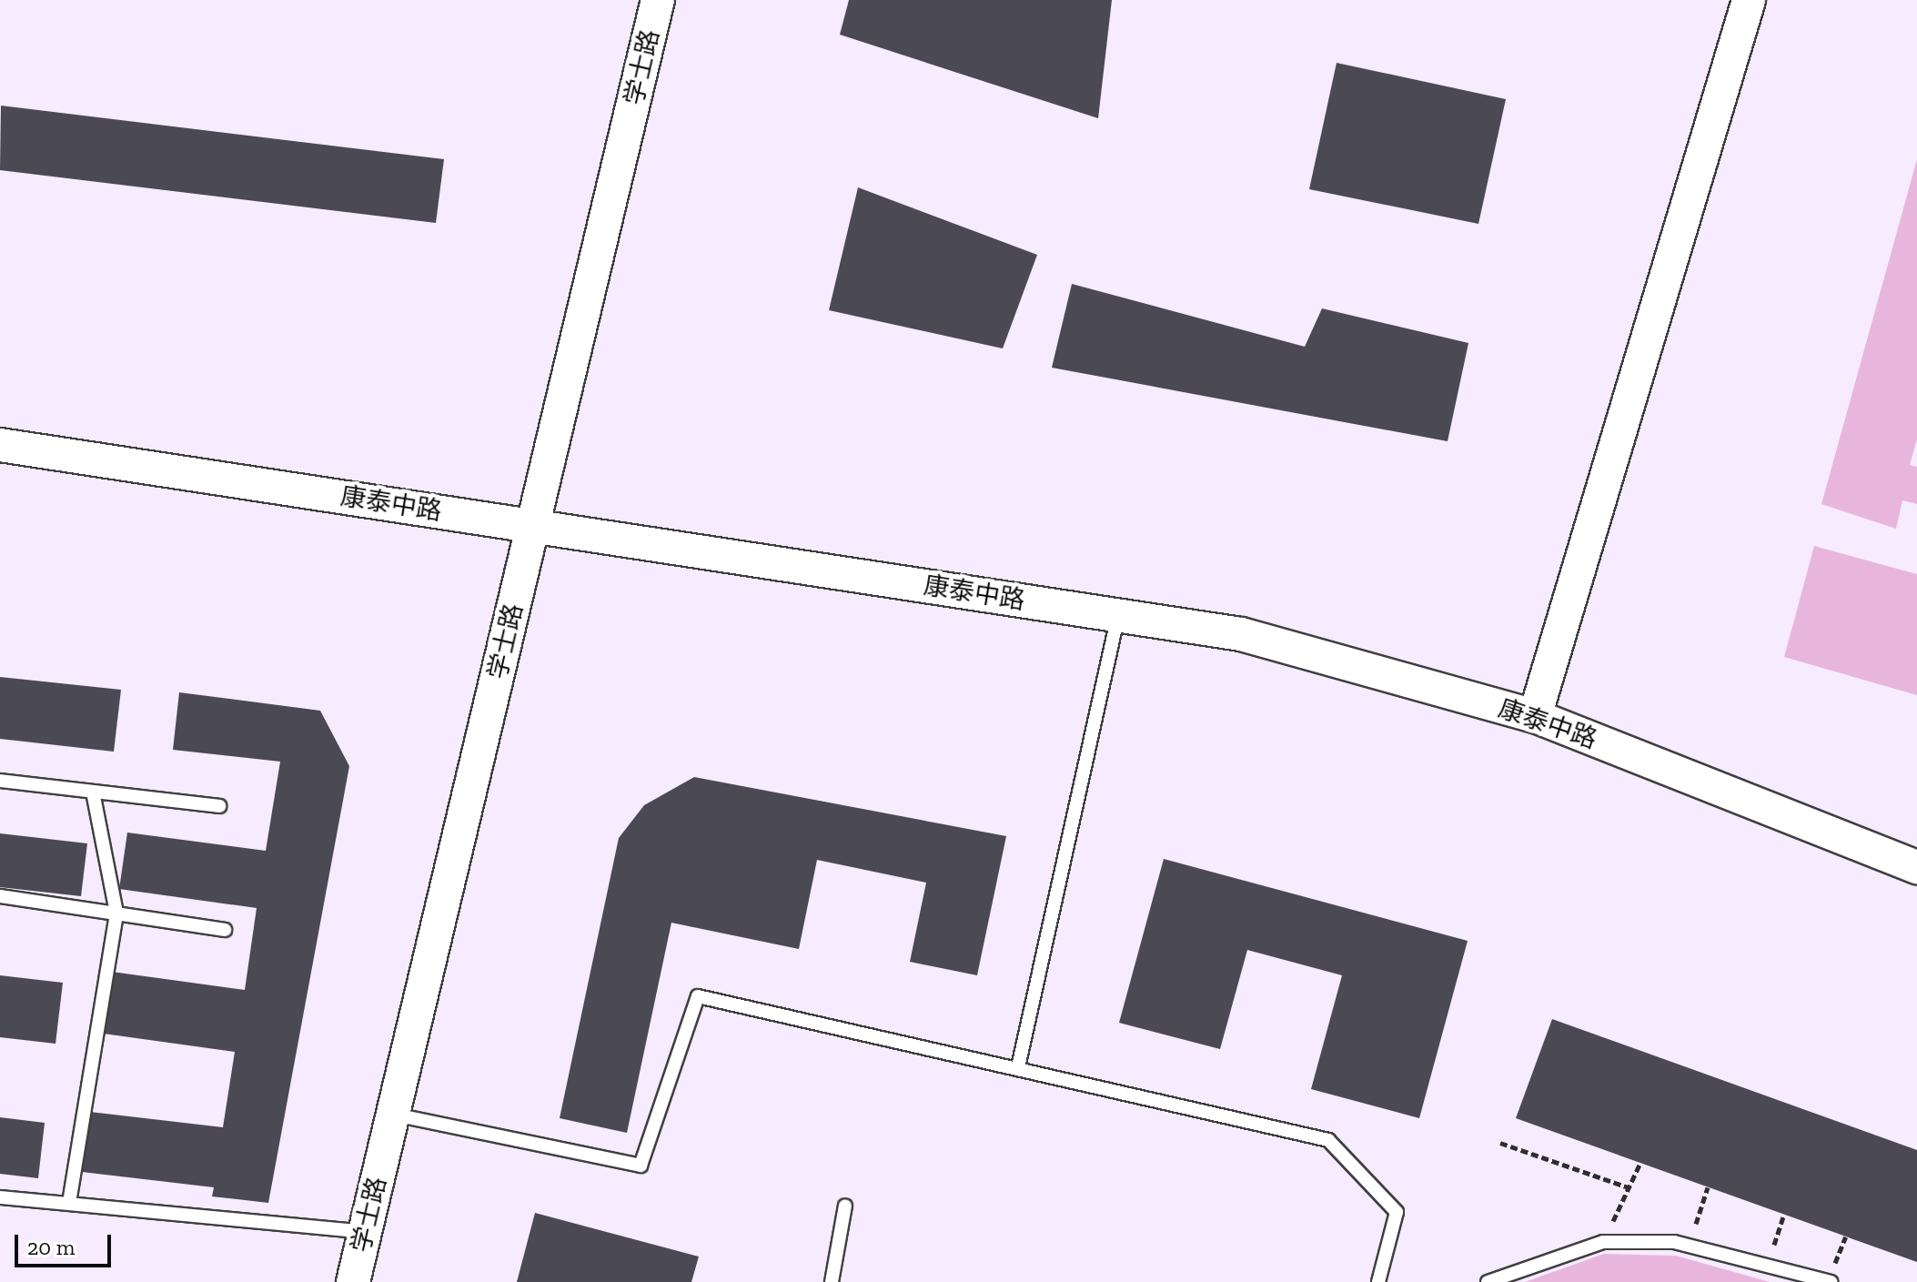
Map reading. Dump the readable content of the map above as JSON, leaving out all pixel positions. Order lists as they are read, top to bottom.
{
  "streets": {
    "street": ["学士路", "康泰中路"]
  },
  "crossings": [
    ["学士路", "康泰中路"]
  ],
  "scale_bar": "20 m"
}
